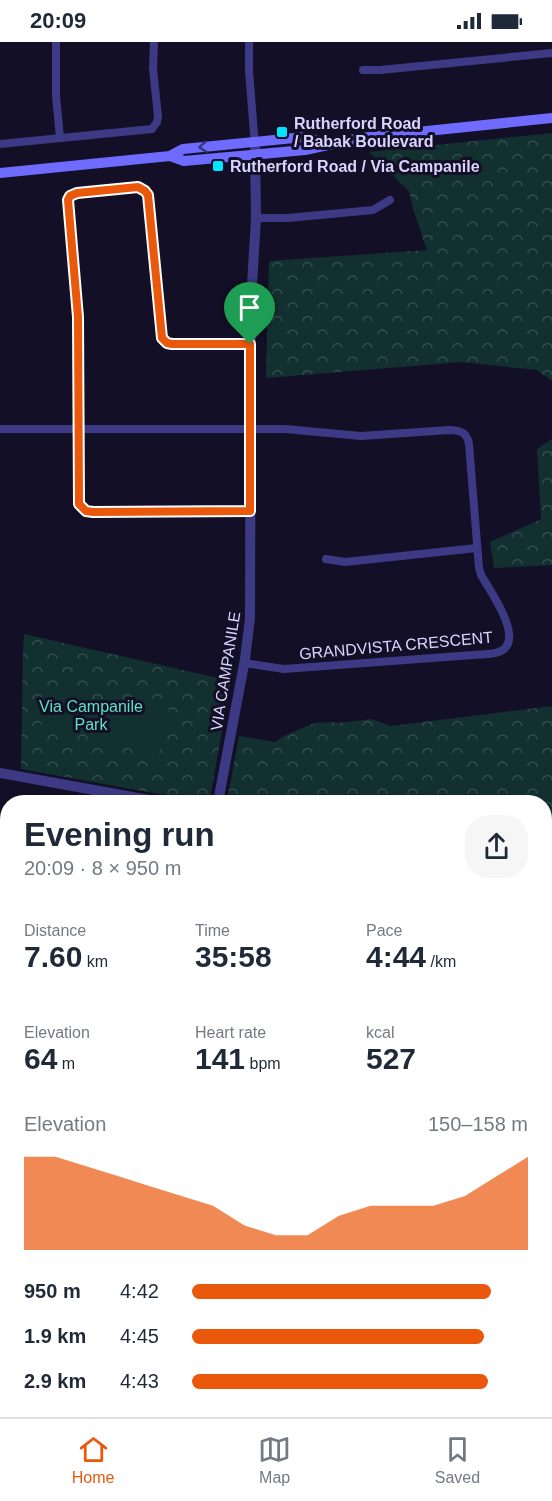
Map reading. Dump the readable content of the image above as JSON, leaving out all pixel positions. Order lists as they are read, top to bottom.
{
  "streets": {
    "street": ["GRANDVISTA CRESCENT", "VIA CAMPANILE"]
  },
  "crossings": [
    ["GRANDVISTA CRESCENT", "VIA CAMPANILE"]
  ],
  "parks": ["Via Campanile Park"],
  "places": {
    "transit": ["Rutherford Road / Babak Boulevard", "Rutherford Road / Via Campanile"]
  },
  "page": {
    "status": "20:09",
    "heading": ["Evening run", "20:09 · 8 × 950 m"],
    "stats": [
      ["Distance", "7.60 km"],
      ["Time", "35:58"],
      ["Pace", "4:44 /km"],
      ["Elevation", "64 m"],
      ["Heart rate", "141 bpm"],
      ["kcal", "527"]
    ],
    "chart": ["Elevation", "150–158 m"],
    "list": [
      {
        "name": "950 m",
        "note": "4:42"
      },
      {
        "name": "1.9 km",
        "note": "4:45"
      },
      {
        "name": "2.9 km",
        "note": "4:43"
      }
    ],
    "tabs": ["Home", "Map", "Saved"]
  }
}
